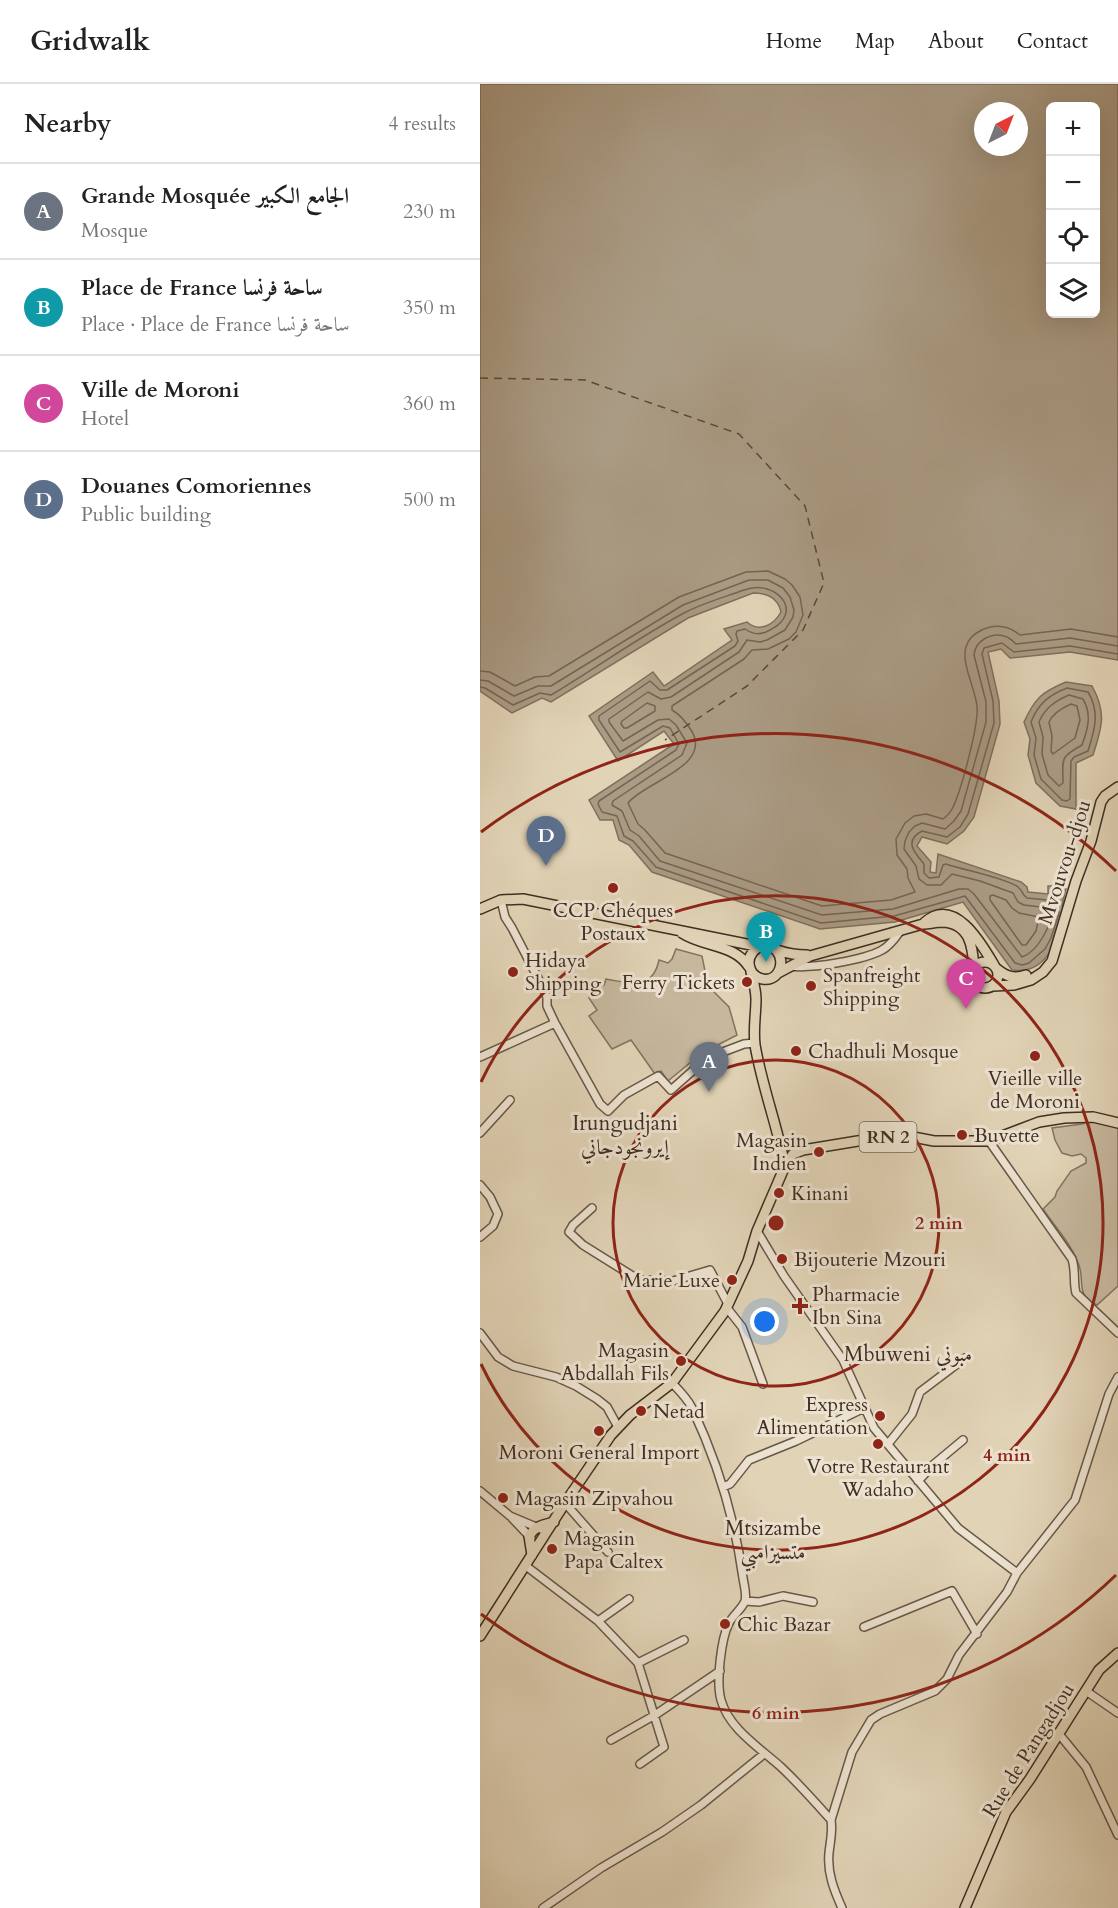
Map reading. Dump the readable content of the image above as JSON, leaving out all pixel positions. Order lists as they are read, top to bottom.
{
  "streets": {
    "main road": ["Mvouvou-djou", "RN 2", "Rue de Pangadjou"]
  },
  "districts": ["Irungudjani إيرونجودجاني", "Mbuweni مبوني", "Mtsizambe متسيزامبي"],
  "places": {
    "other": [
      "CCP Chéques Postaux",
      "Hidaya Shipping",
      "Ferry Tickets",
      "Spanfreight Shipping",
      "Chadhuli Mosque",
      "Vieille ville de Moroni",
      "Buvette",
      "Magasin Indien",
      "Kinani",
      "Bijouterie Mzouri",
      "Marie Luxe",
      "Magasin Abdallah Fils",
      "Netad",
      "Express Alimentation",
      "Moroni General Import",
      "Votre Restaurant Wadaho",
      "Magasin Zipvahou",
      "Magasin Papa Caltex",
      "Chic Bazar"
    ],
    "health": ["Pharmacie Ibn Sina"]
  },
  "north": "top right",
  "page": {
    "header": "Gridwalk",
    "nav": [
      "Home",
      "Map",
      "About",
      "Contact"
    ],
    "heading": ["Nearby", "4 results"],
    "map_buttons": ["+", "−"],
    "list": [
      {
        "mark": "A",
        "name": "Grande Mosquée الجامع الكبير",
        "note": "Mosque",
        "value": "230 m"
      },
      {
        "mark": "B",
        "name": "Place de France ساحة فرنسا",
        "note": "Place · Place de France ساحة فرنسا",
        "value": "350 m"
      },
      {
        "mark": "C",
        "name": "Ville de Moroni",
        "note": "Hotel",
        "value": "360 m"
      },
      {
        "mark": "D",
        "name": "Douanes Comoriennes",
        "note": "Public building",
        "value": "500 m"
      }
    ],
    "pins": [
      "D",
      "B",
      "C",
      "A"
    ]
  },
  "rings": ["2 min", "4 min", "6 min"]
}
